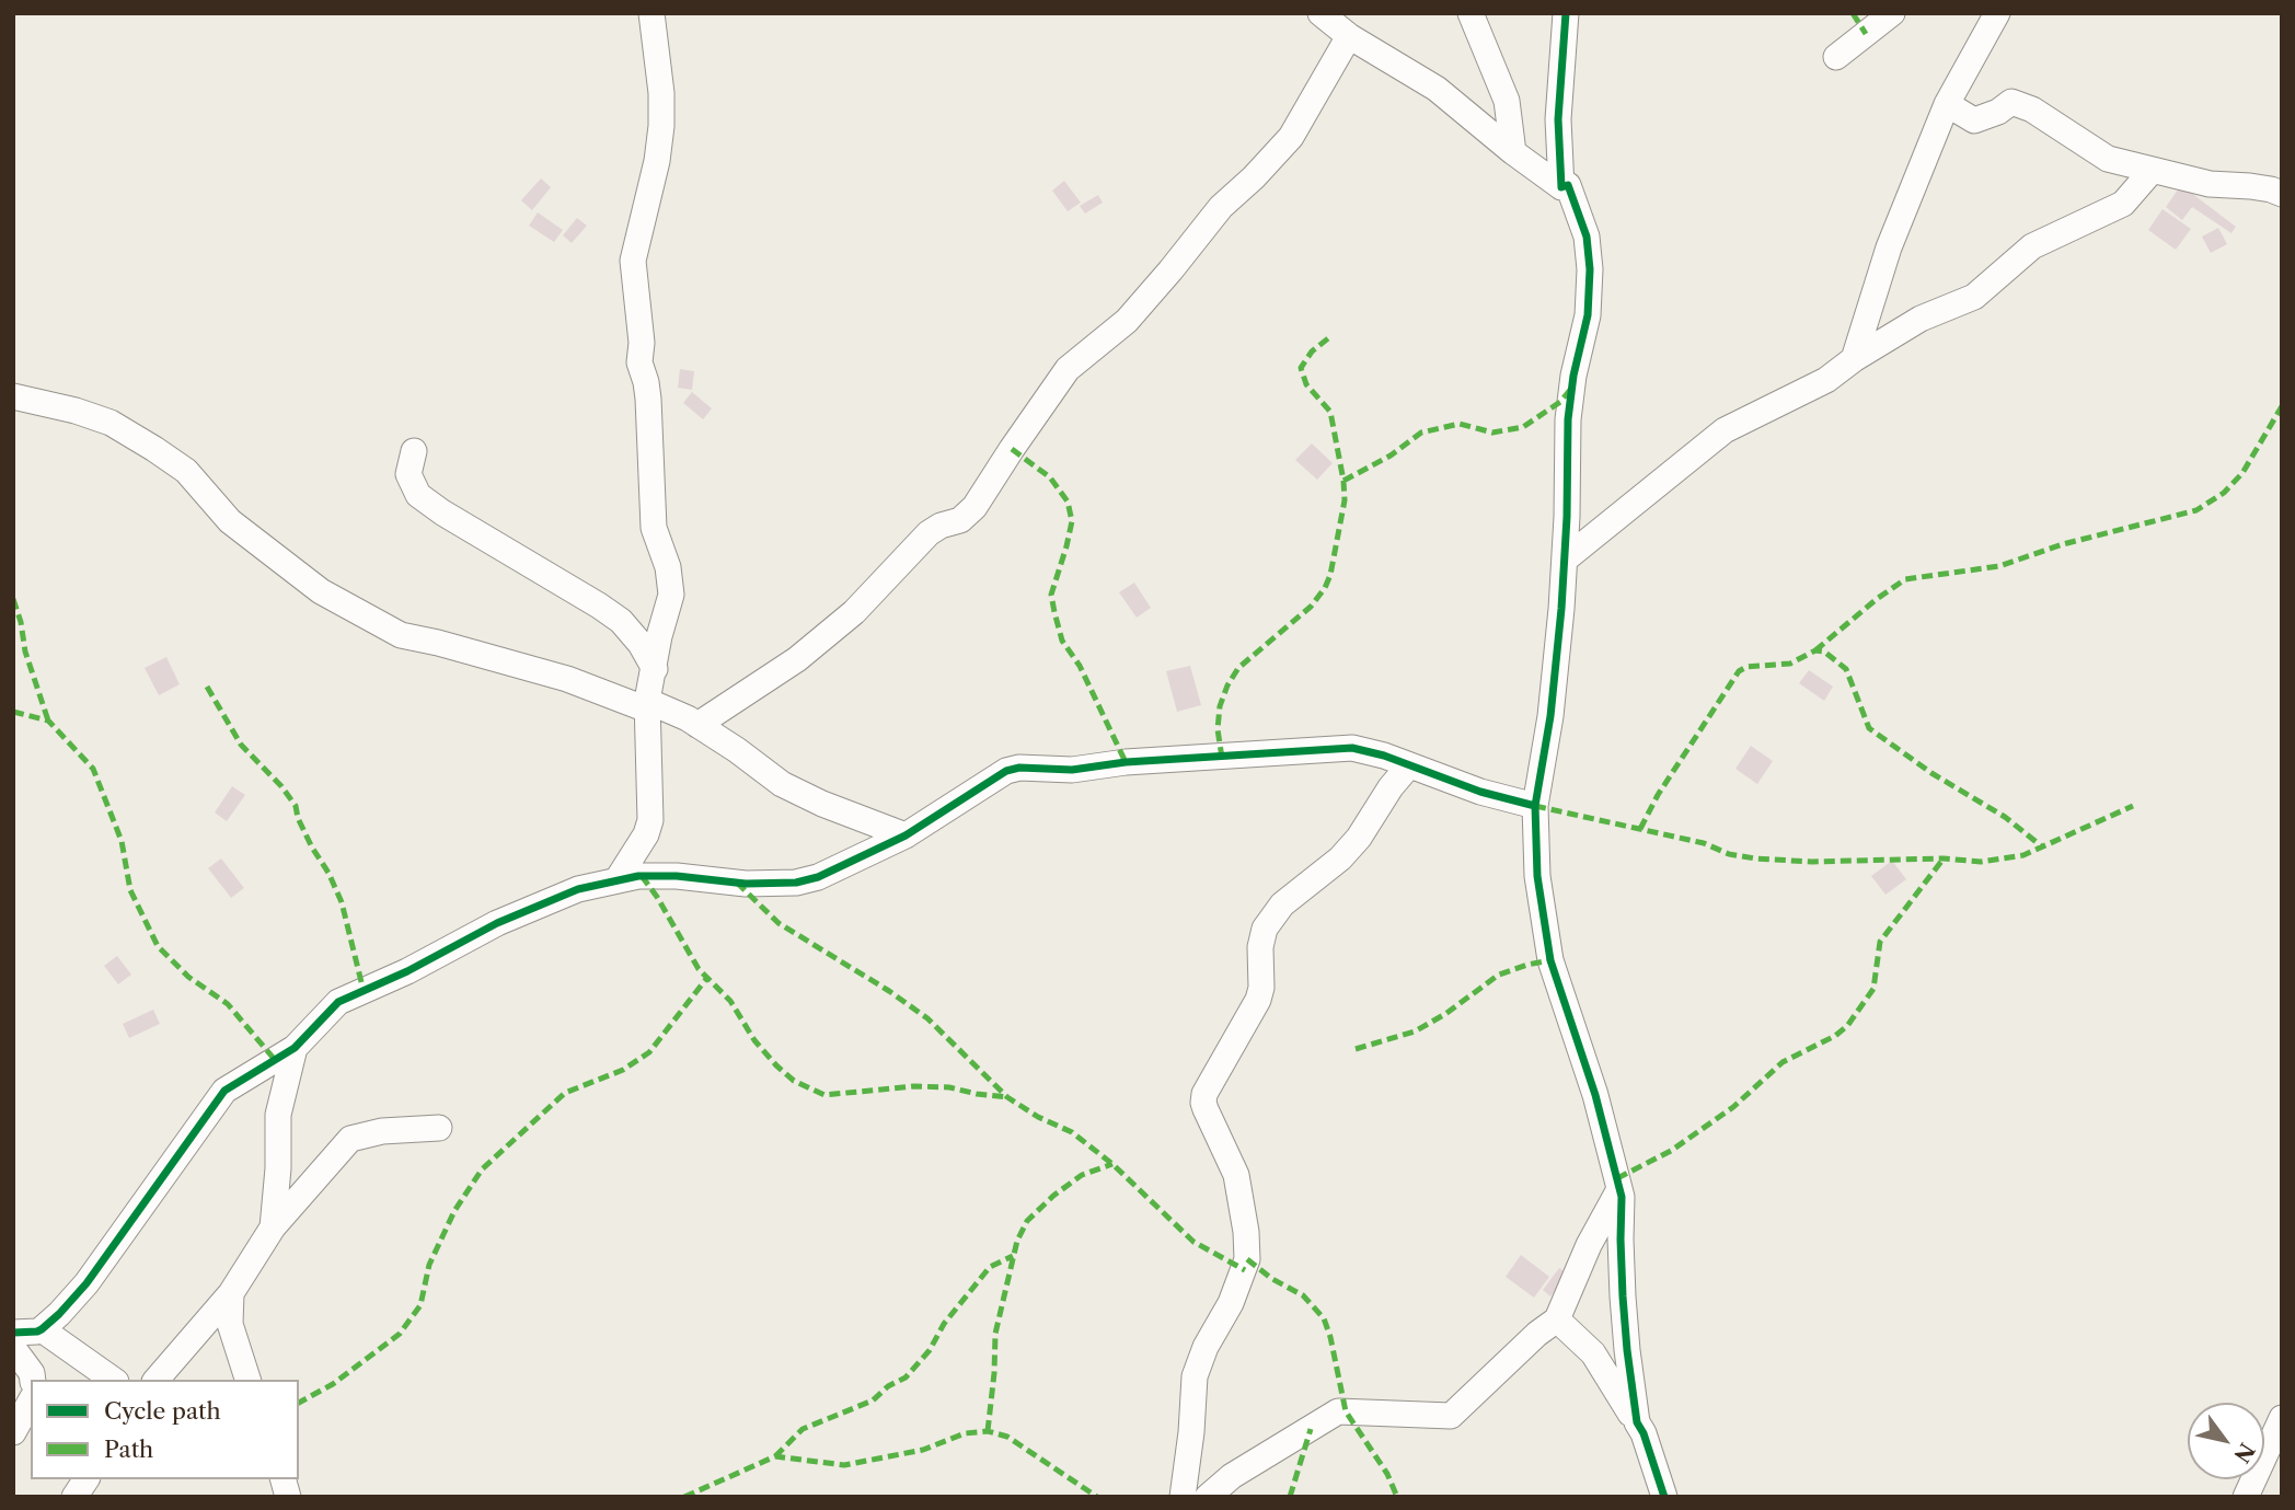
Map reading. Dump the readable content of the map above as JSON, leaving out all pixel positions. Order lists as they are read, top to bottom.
{
  "legend": ["Cycle path", "Path"],
  "north": "bottom right"
}
